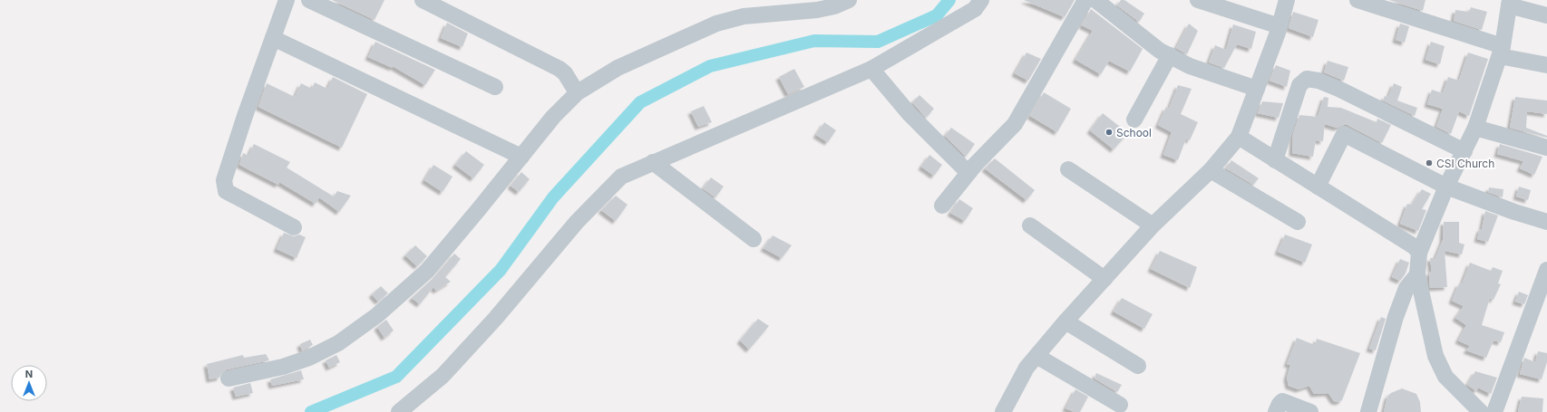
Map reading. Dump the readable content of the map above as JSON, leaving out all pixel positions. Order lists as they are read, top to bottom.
{
  "places": ["School", "CSI Church"],
  "north": "top"
}
